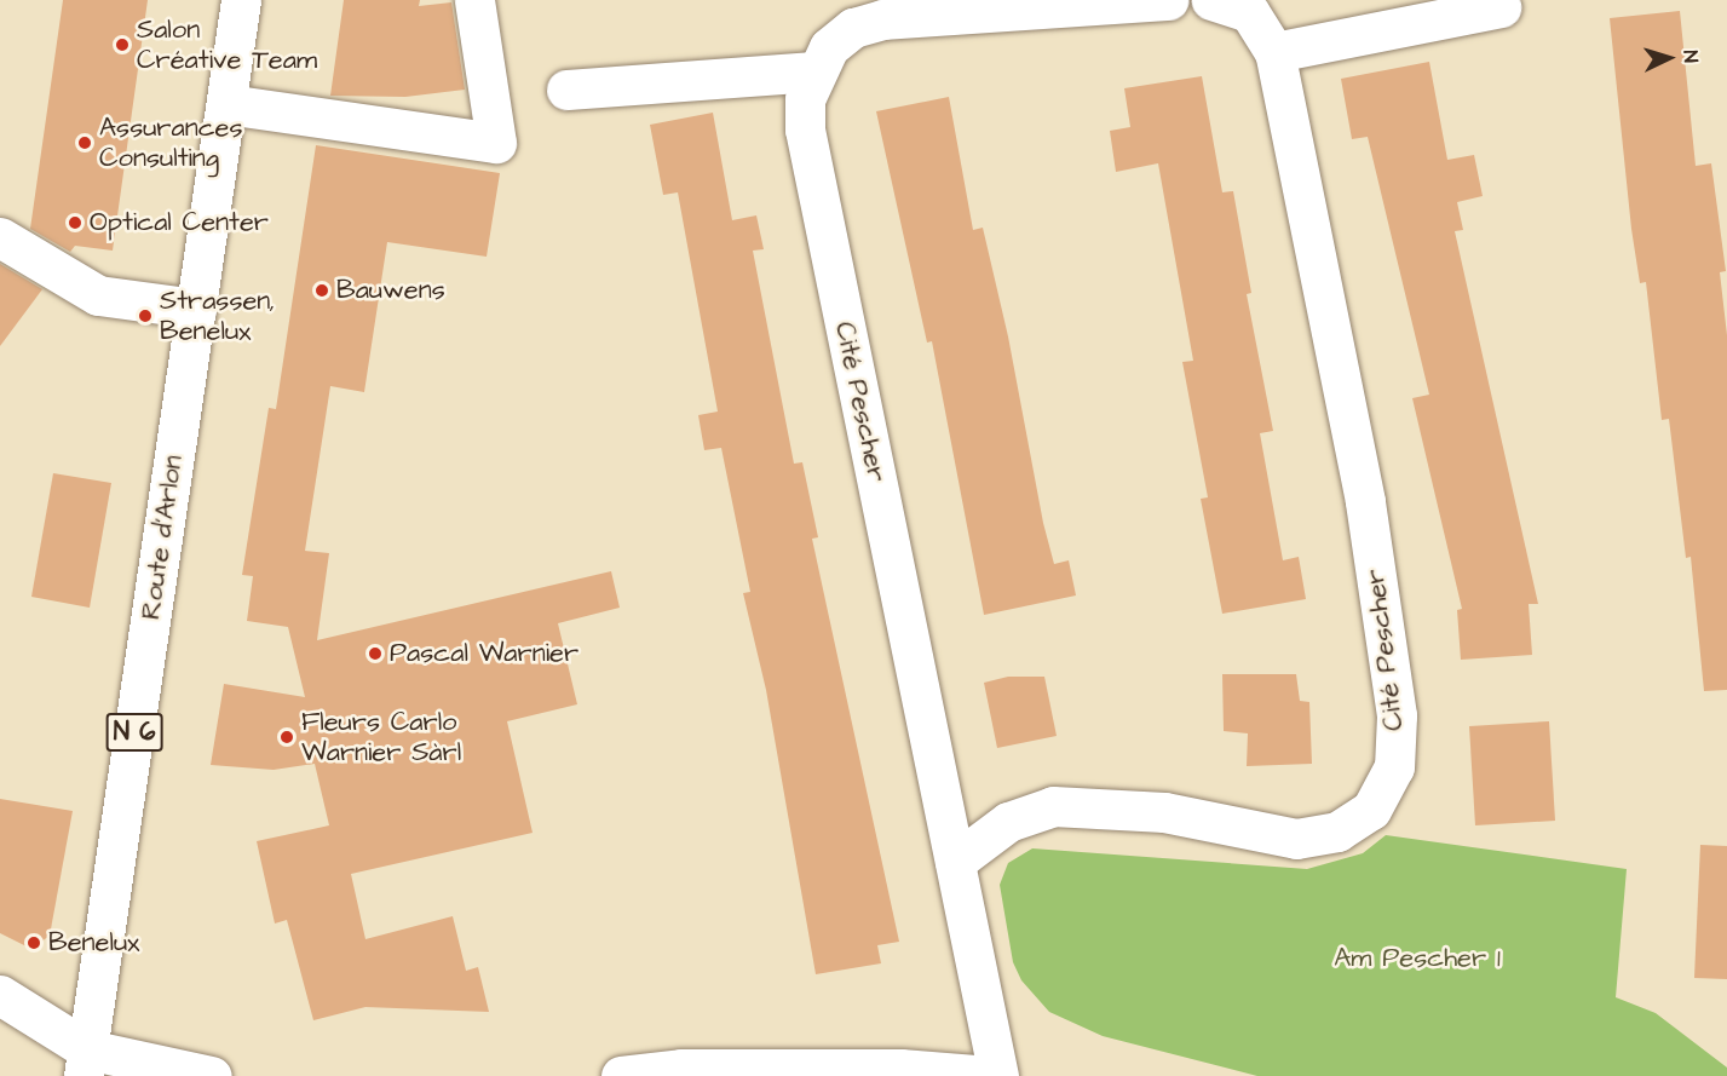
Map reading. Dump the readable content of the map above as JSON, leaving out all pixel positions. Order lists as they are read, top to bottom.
{
  "streets": {
    "street": ["Cité Pescher", "Route d'Arlon", "N 6"]
  },
  "parks": ["Am Pescher 1"],
  "places": [
    "Salon Créative Team",
    "Assurances Consulting",
    "Optical Center",
    "Bauwens",
    "Strassen, Benelux",
    "Pascal Warnier",
    "Fleurs Carlo Warnier Sàrl",
    "Benelux"
  ],
  "north": "right"
}
